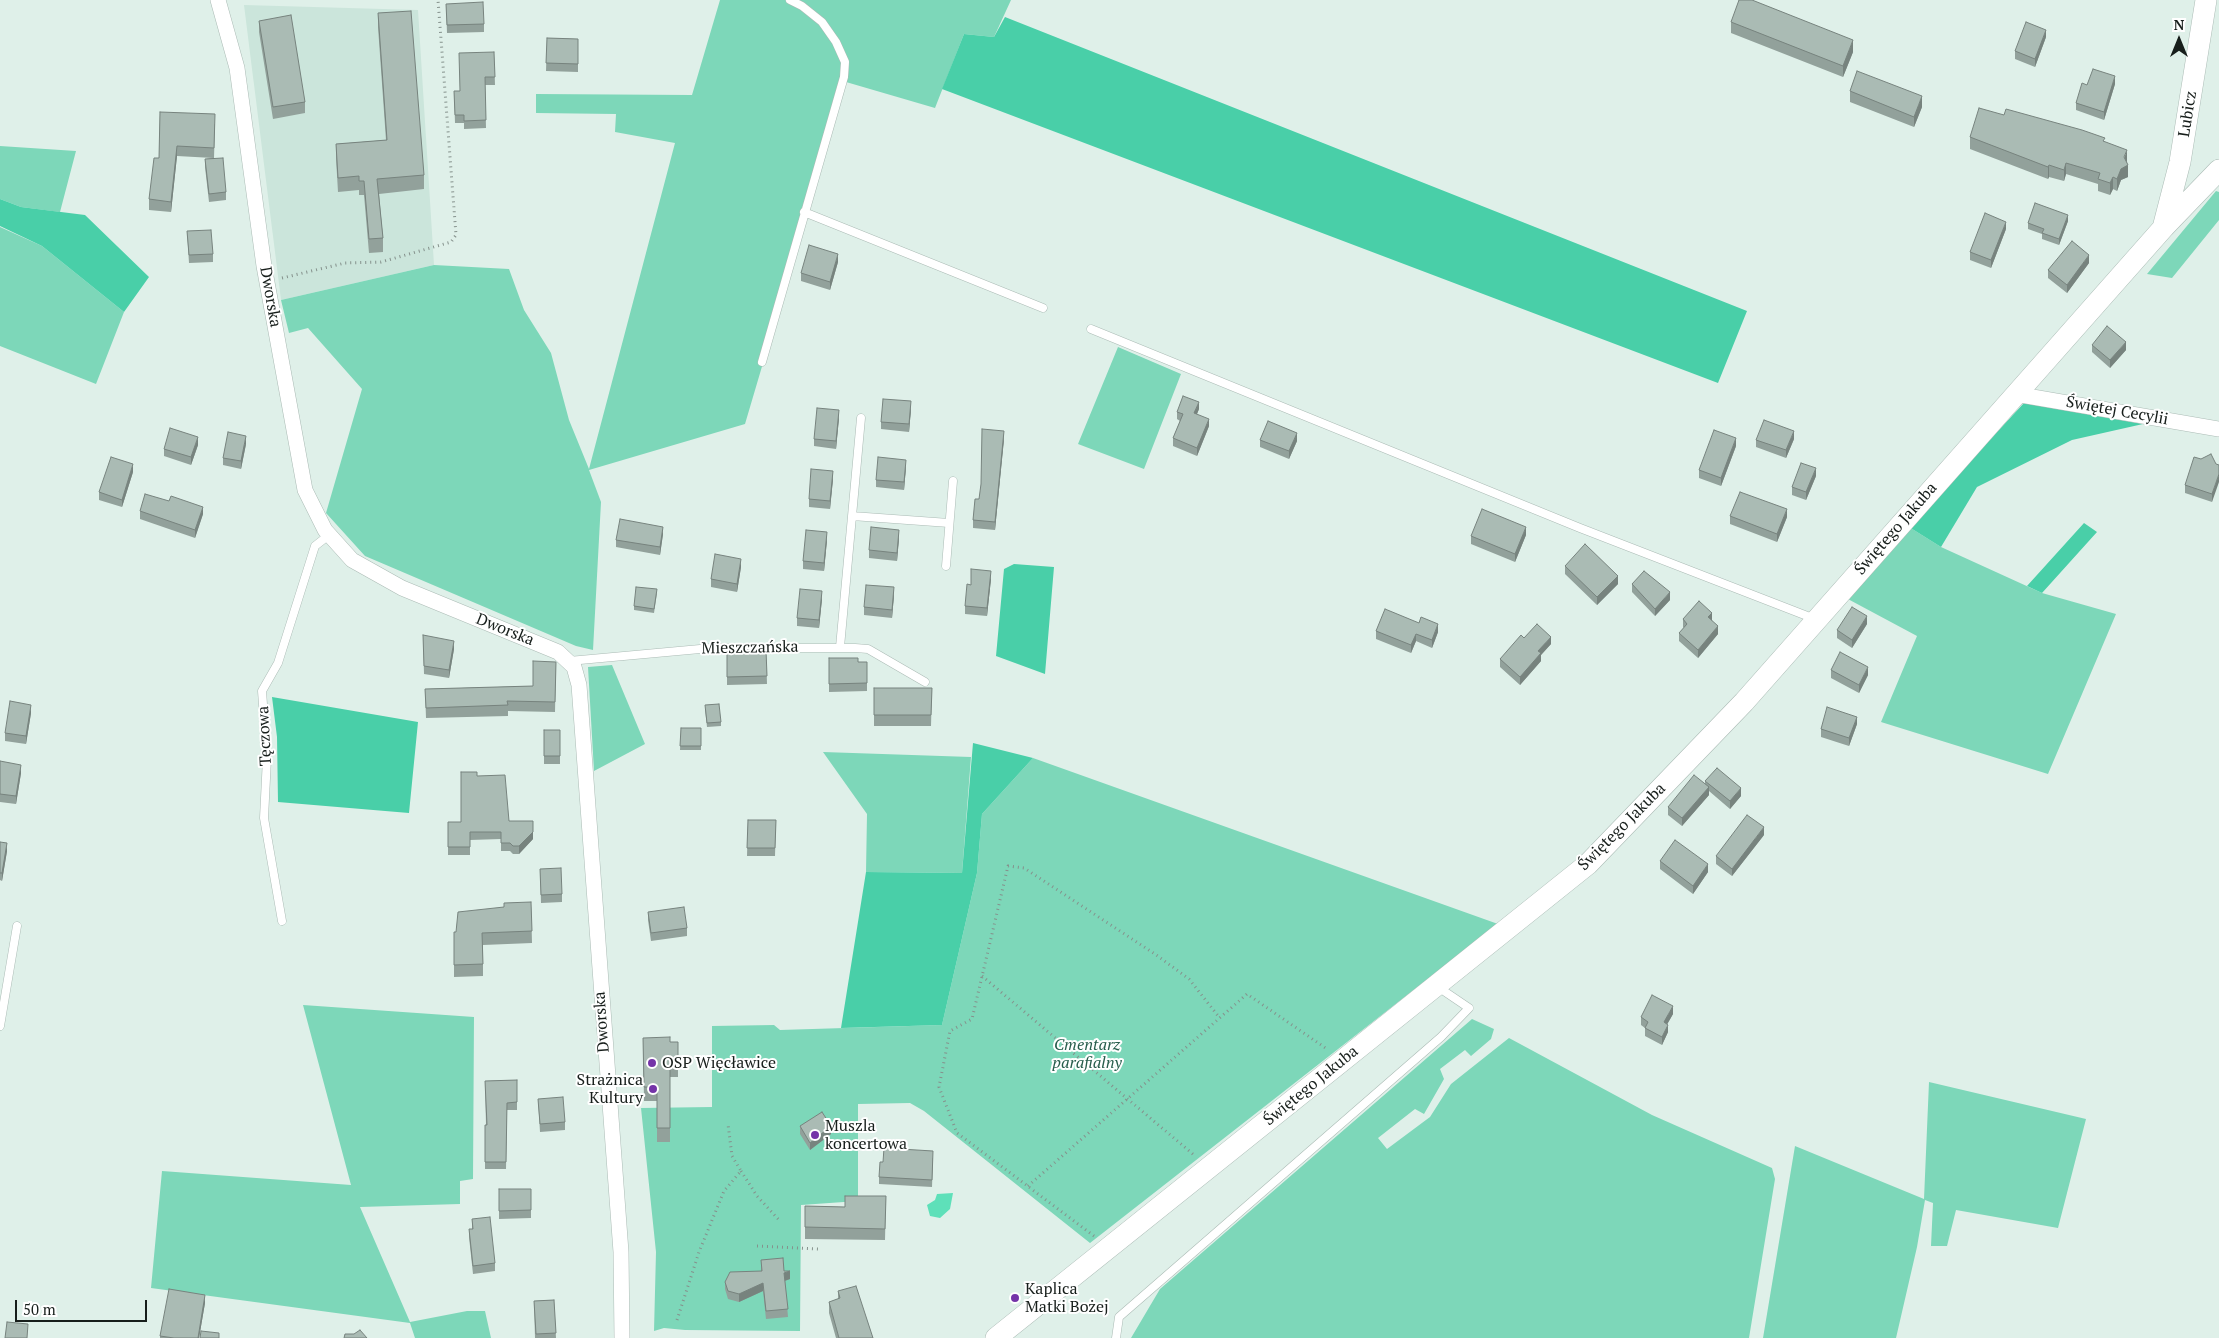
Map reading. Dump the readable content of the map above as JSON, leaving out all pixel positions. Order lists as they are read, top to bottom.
{
  "streets": {
    "street": [
      "Lubicz",
      "Dworska",
      "Świętej Cecylii",
      "Świętego Jakuba"
    ],
    "lane": ["Mieszczańska", "Tęczowa"]
  },
  "crossings": [
    ["Lubicz", "Świętego Jakuba"],
    ["Dworska", "Mieszczańska"],
    ["Dworska", "Tęczowa"],
    ["Świętej Cecylii", "Świętego Jakuba"]
  ],
  "parks": ["Cmentarz parafialny"],
  "places": [
    "OSP Więcławice",
    "Strażnica Kultury",
    "Muszla koncertowa",
    "Kaplica Matki Bożej"
  ],
  "scale_bar": "50 m",
  "north": "top"
}
